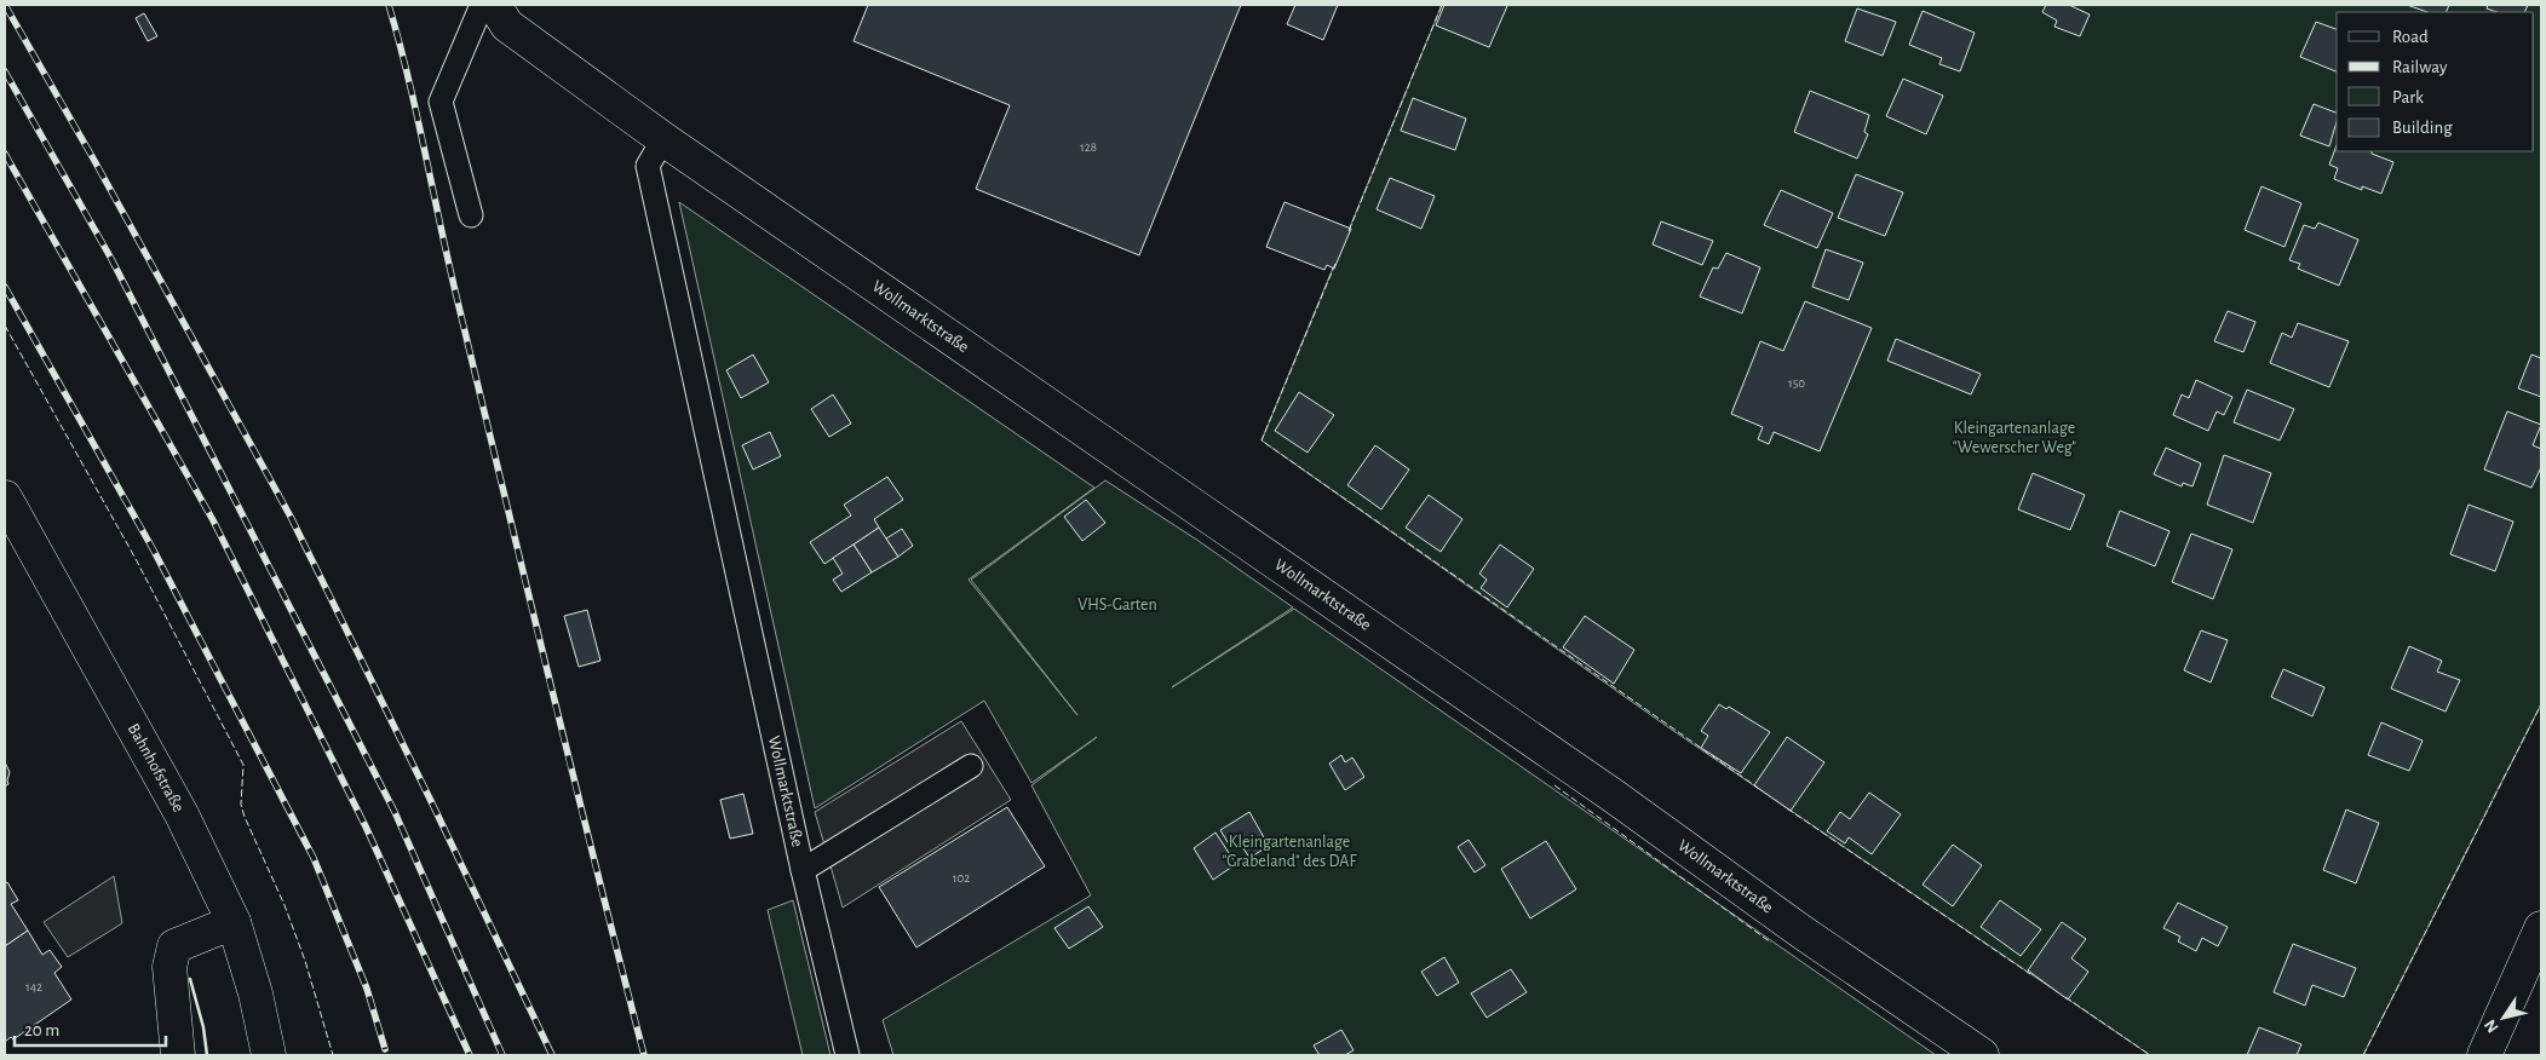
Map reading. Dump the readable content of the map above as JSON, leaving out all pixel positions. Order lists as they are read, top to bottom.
{
  "streets": {
    "street": ["Wollmarktstraße", "Bahnhofstraße"]
  },
  "parks": ["Kleingartenanlage \"Wewerscher Weg\"", "VHS-Garten", "Kleingartenanlage \"Grabeland\" des DAF"],
  "house_numbers": [
    "128",
    "150",
    "102",
    "142"
  ],
  "legend": [
    "Road",
    "Railway",
    "Park",
    "Building"
  ],
  "scale_bar": "20 m",
  "north": "bottom left"
}
